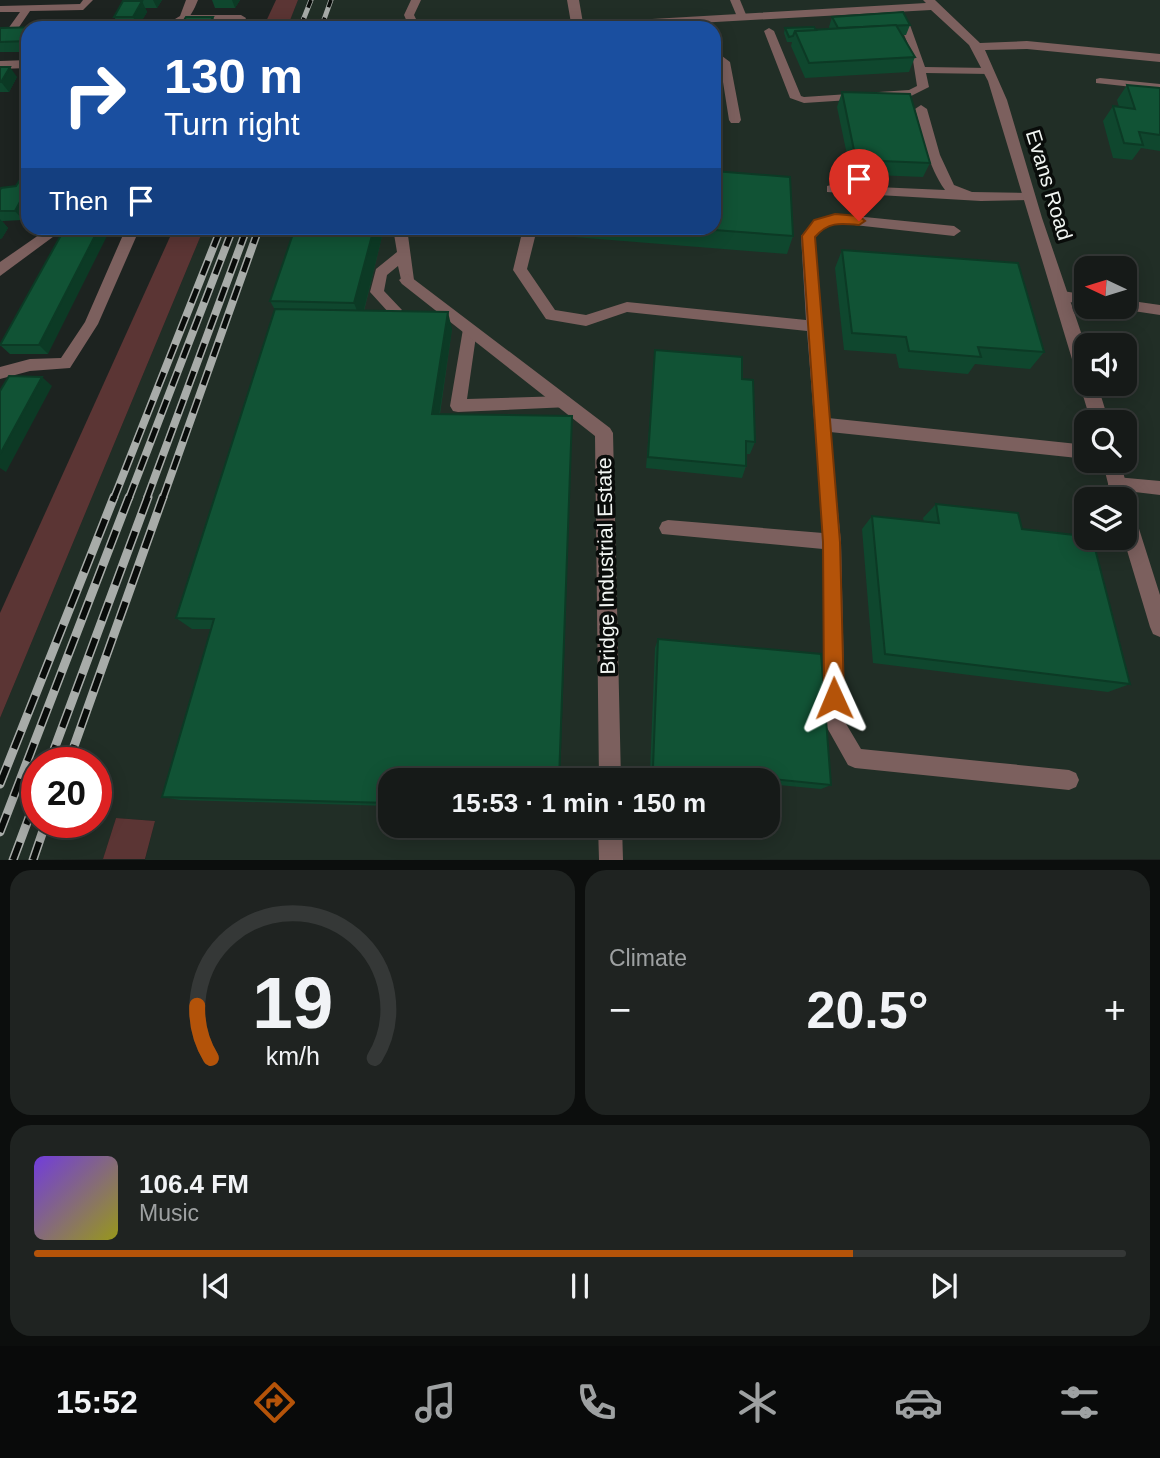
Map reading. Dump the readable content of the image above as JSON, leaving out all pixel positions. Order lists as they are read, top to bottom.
{
  "streets": {
    "street": ["Evans Road", "Bridge Industrial Estate"]
  },
  "north": "left",
  "page": {
    "turn": ["130 m", "Turn right"],
    "then": "Then",
    "limit": "20",
    "trip": "15:53 · 1 min · 150 m",
    "tile": "Climate",
    "heat": ["−", "20.5°", "+"],
    "song": ["106.4 FM", "Music"],
    "tabs": "15:52",
    "gauge": ["19", "km/h"]
  }
}
